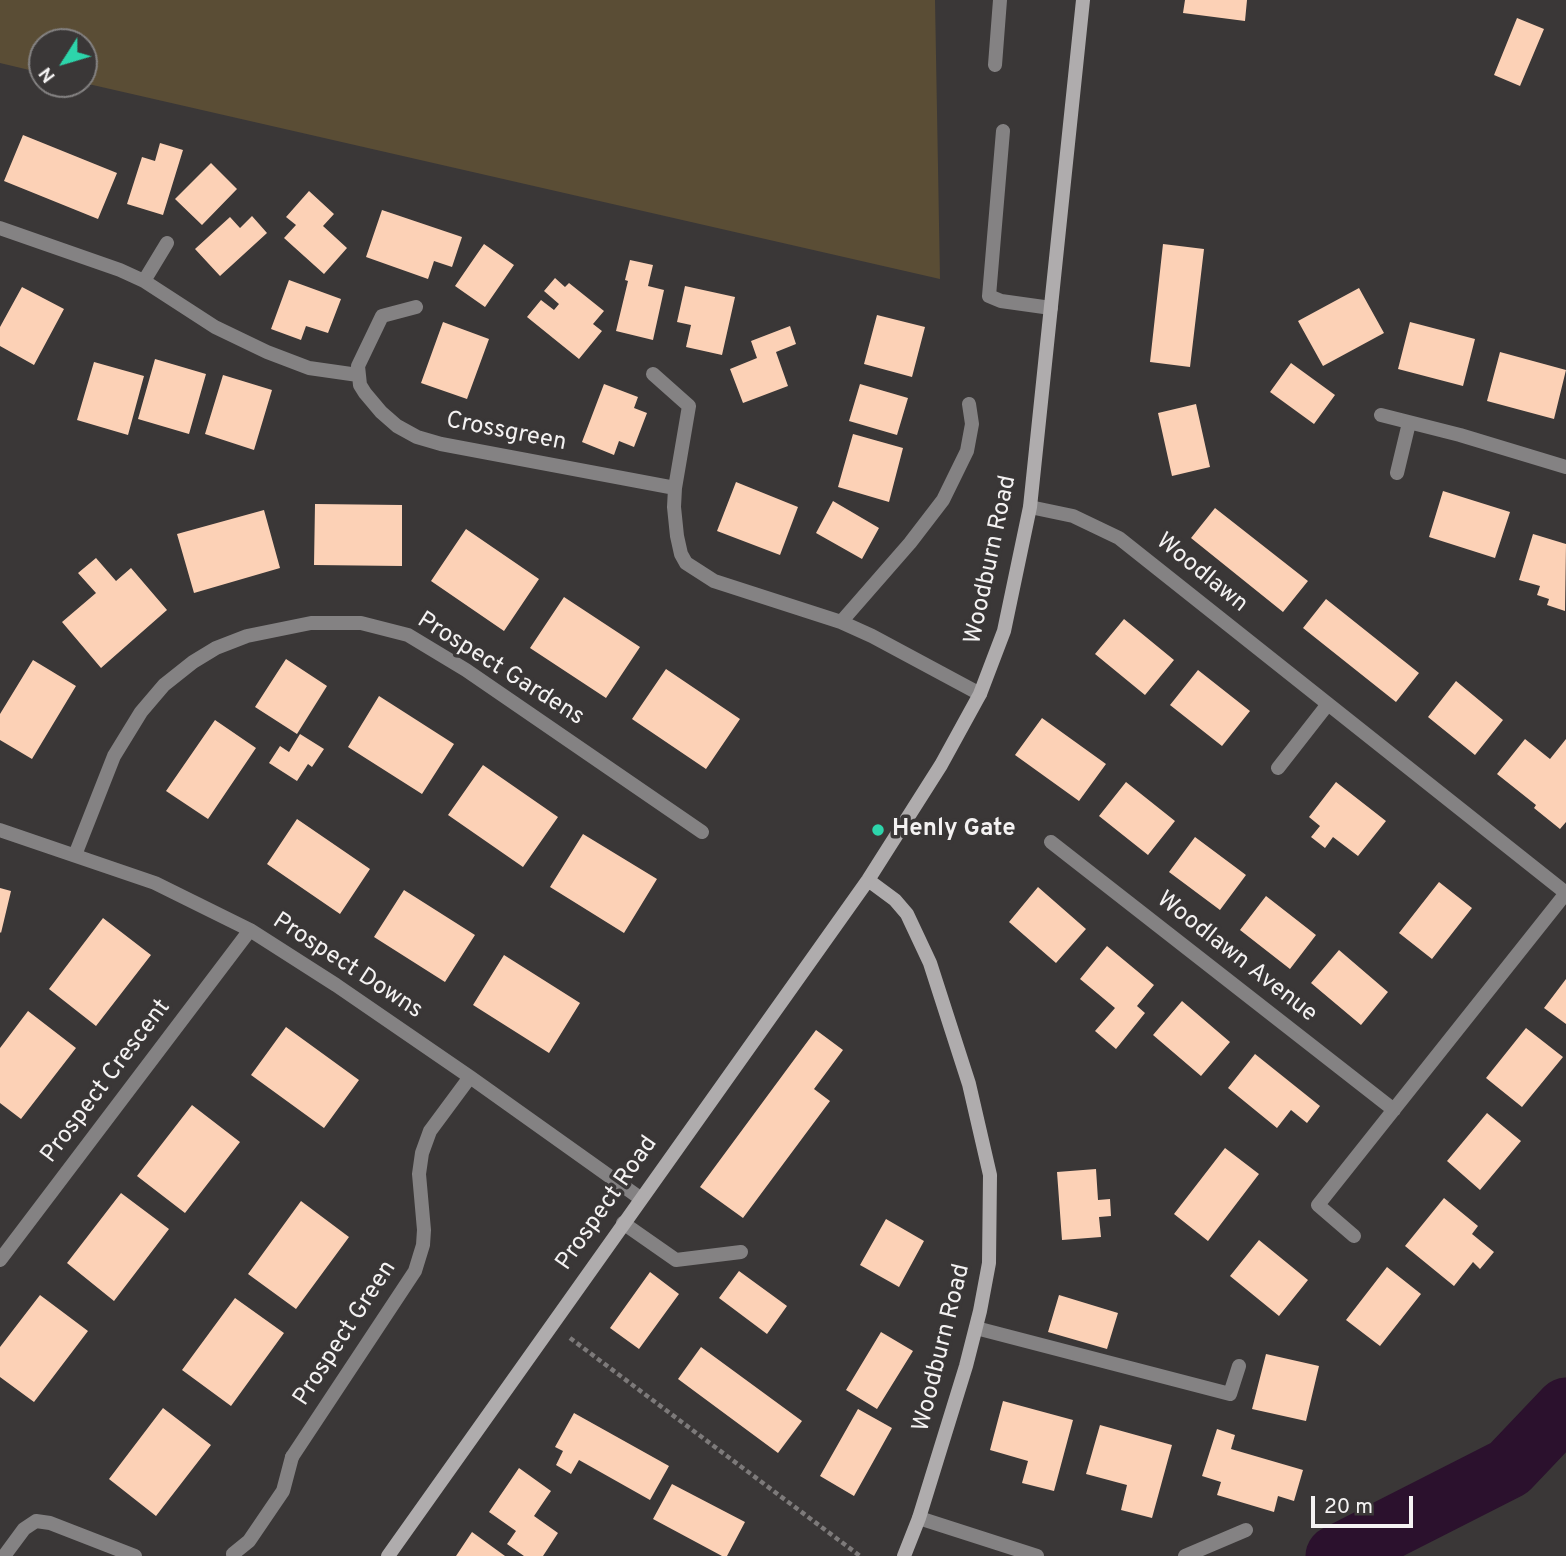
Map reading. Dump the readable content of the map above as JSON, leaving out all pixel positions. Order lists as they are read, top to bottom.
{
  "streets": {
    "street": [
      "Crossgreen",
      "Woodburn Road",
      "Woodlawn",
      "Prospect Gardens",
      "Woodlawn Avenue",
      "Prospect Downs",
      "Prospect Crescent",
      "Prospect Road",
      "Prospect Green"
    ]
  },
  "crossings": [
    ["Woodburn Road", "Woodlawn"],
    ["Woodburn Road", "Prospect Road"],
    ["Prospect Gardens", "Prospect Downs"],
    ["Prospect Downs", "Prospect Crescent"],
    ["Prospect Downs", "Prospect Road"],
    ["Prospect Downs", "Prospect Green"]
  ],
  "places": ["Henly Gate"],
  "scale_bar": "20 m",
  "north": "bottom left"
}
